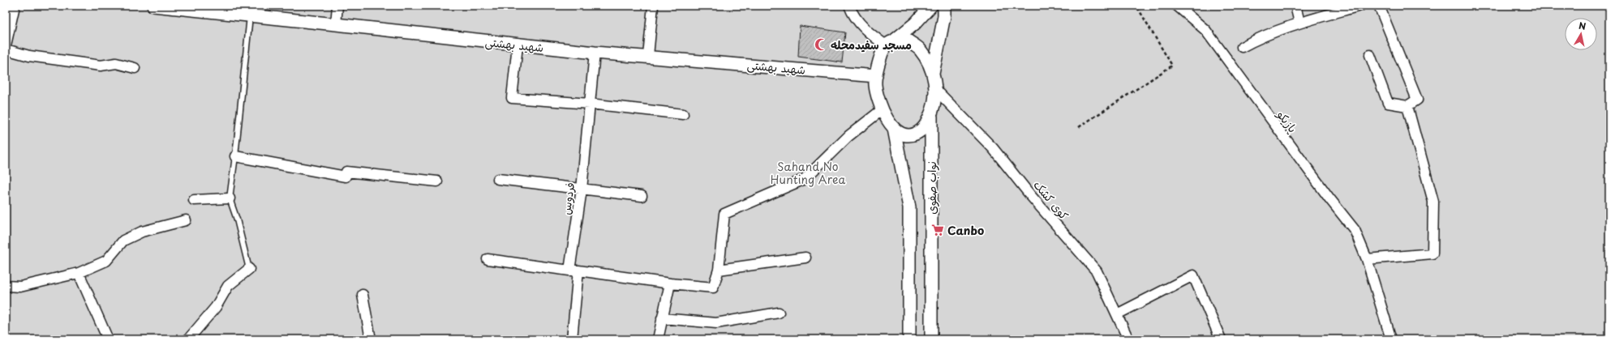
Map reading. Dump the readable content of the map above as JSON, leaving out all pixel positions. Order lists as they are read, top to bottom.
{
  "streets": {
    "street": [
      "شهید بهشتی",
      "پازیکو",
      "نواب صفوی",
      "فردوس",
      "کوی کشک"
    ]
  },
  "crossings": [
    ["شهید بهشتی", "نواب صفوی"],
    ["شهید بهشتی", "فردوس"],
    ["شهید بهشتی", "کوی کشک"],
    ["نواب صفوی", "کوی کشک"]
  ],
  "parks": ["Sahand No Hunting Area"],
  "places": {
    "mosque": ["مسجد سفیدمحله"],
    "supermarket": ["Canbo"]
  },
  "north": "top"
}
